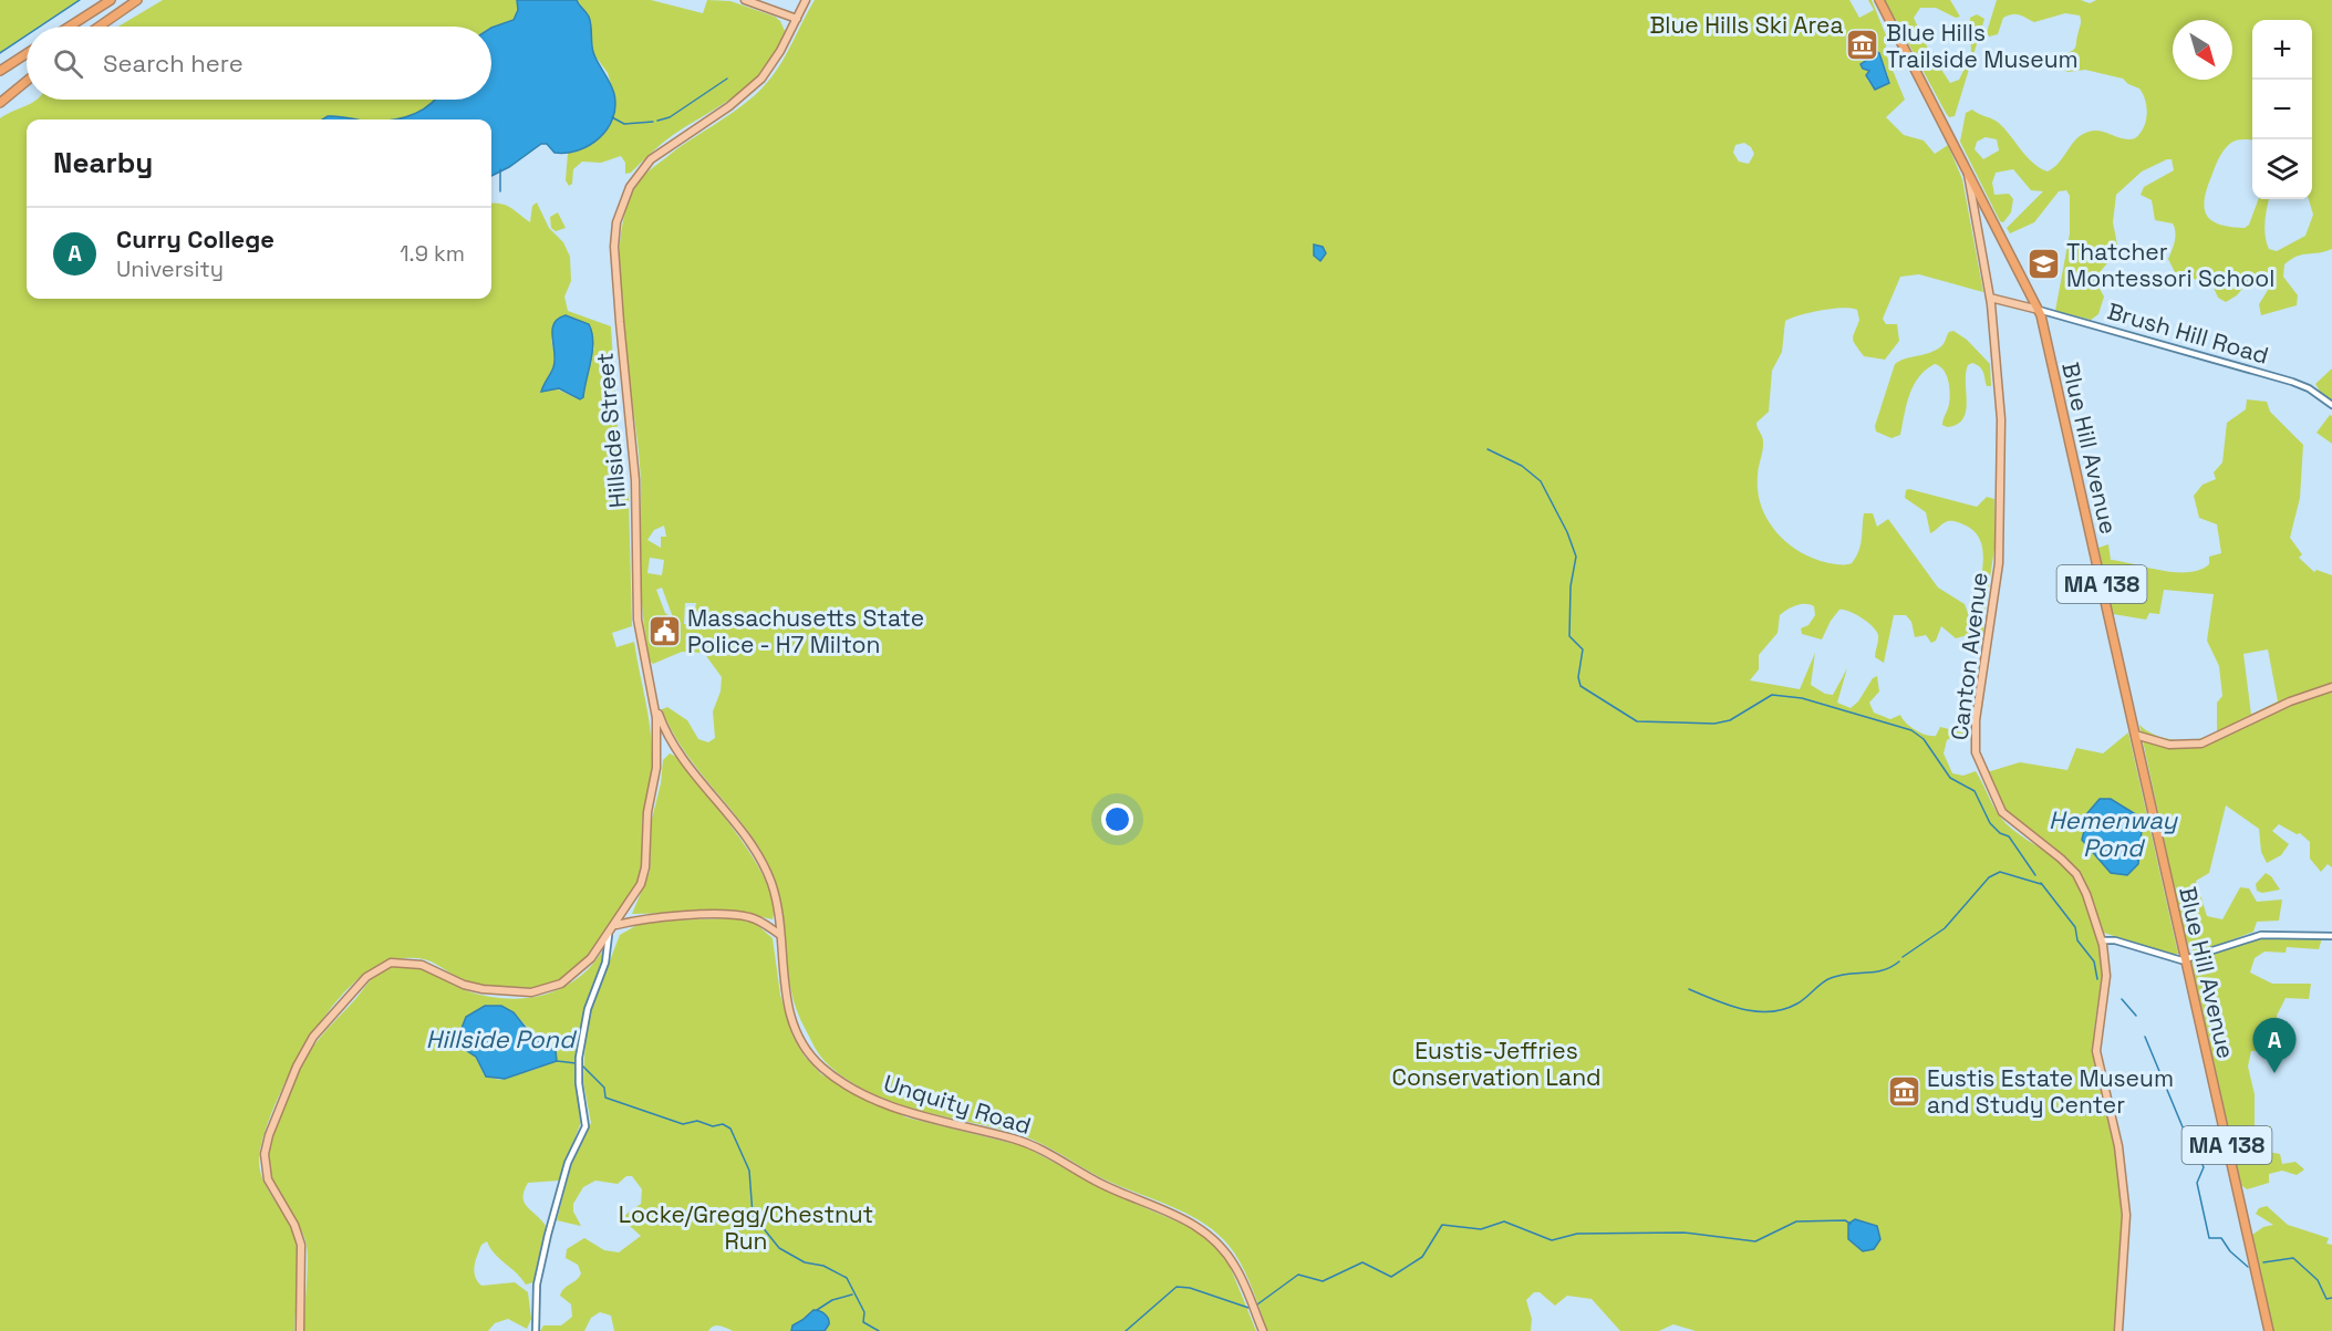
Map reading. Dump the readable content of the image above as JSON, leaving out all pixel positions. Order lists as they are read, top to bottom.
{
  "streets": {
    "highway": ["Blue Hill Avenue", "MA 138"],
    "main road": [
      "Brush Hill Road",
      "Hillside Street",
      "Canton Avenue",
      "Unquity Road"
    ]
  },
  "crossings": [
    ["Brush Hill Road", "Blue Hill Avenue"],
    ["Brush Hill Road", "Canton Avenue"],
    ["Hillside Street", "Unquity Road"],
    ["Blue Hill Avenue", "Canton Avenue"]
  ],
  "water": ["Hemenway Pond", "Hillside Pond"],
  "parks": ["Blue Hills Ski Area", "Eustis-Jeffries Conservation Land", "Locke/Gregg/Chestnut Run"],
  "places": {
    "museum": ["Blue Hills Trailside Museum", "Eustis Estate Museum and Study Center"],
    "school or university": ["Thatcher Montessori School"],
    "public building": ["Massachusetts State Police - H7 Milton"]
  },
  "north": "bottom right",
  "page": {
    "map_buttons": ["+", "−"],
    "search": "Search here",
    "heading": "Nearby",
    "list": [
      {
        "mark": "A",
        "name": "Curry College",
        "note": "University",
        "value": "1.9 km"
      }
    ],
    "pins": "A"
  }
}
